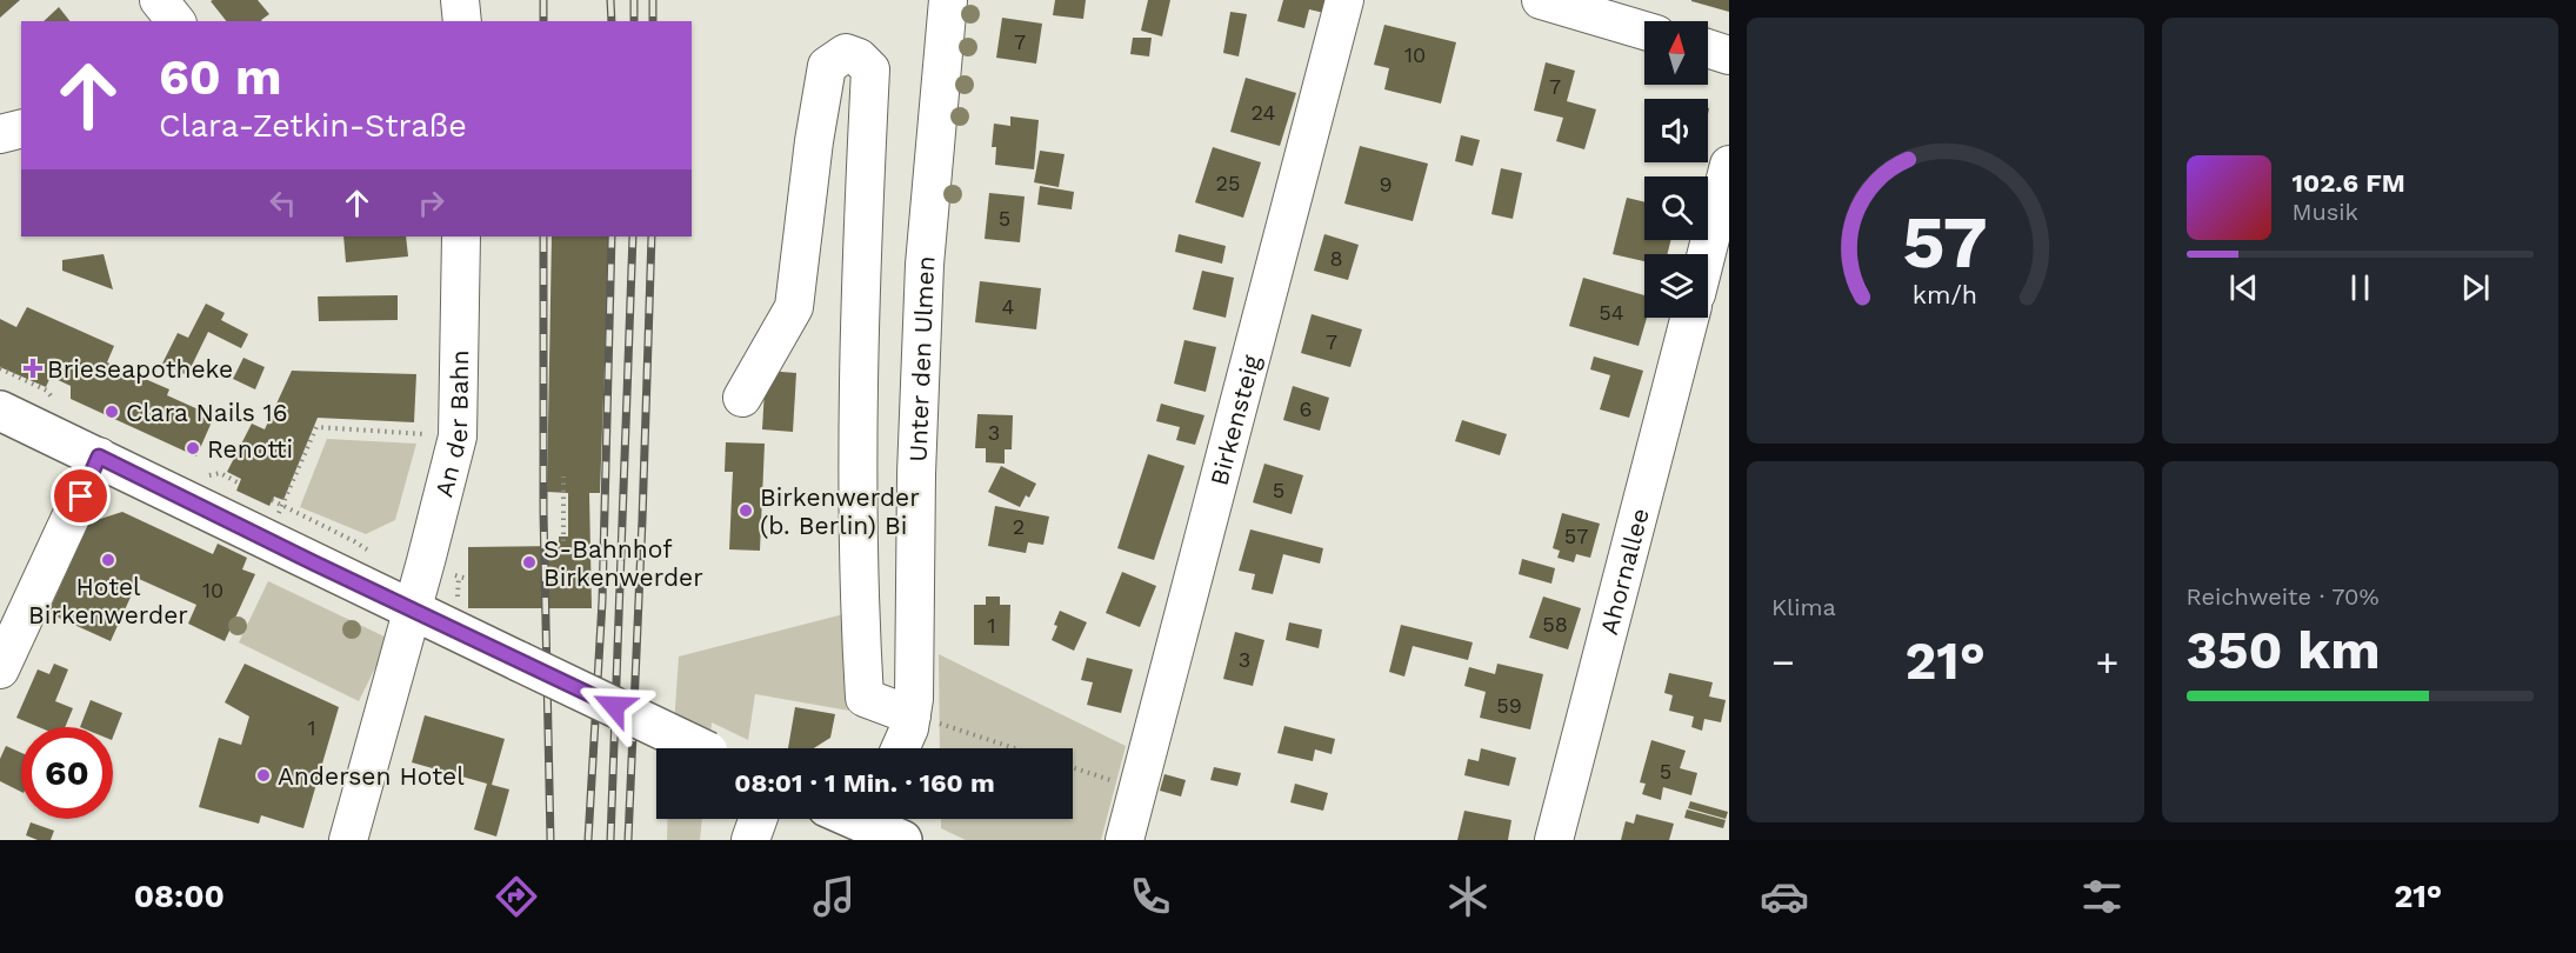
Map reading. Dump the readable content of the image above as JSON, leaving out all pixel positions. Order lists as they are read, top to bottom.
{
  "streets": {
    "street": [
      "Unter den Ulmen",
      "Birkensteig",
      "An der Bahn",
      "Ahornallee"
    ]
  },
  "places": {
    "health": ["Brieseapotheke"],
    "other": [
      "Clara Nails 16",
      "Renotti",
      "Birkenwerder (b. Berlin) Bi",
      "Hotel Birkenwerder",
      "S-Bahnhof Birkenwerder",
      "Andersen Hotel"
    ]
  },
  "house_numbers": [
    "7",
    "10",
    "7",
    "24",
    "25",
    "9",
    "5",
    "8",
    "4",
    "54",
    "7",
    "6",
    "3",
    "5",
    "2",
    "57",
    "10",
    "58",
    "1",
    "3",
    "59",
    "1",
    "5"
  ],
  "north": "top",
  "page": {
    "turn": ["60 m", "Clara-Zetkin-Straße"],
    "song": ["102.6 FM", "Musik"],
    "tile": [
      "Klima",
      ["Reichweite · 70%", "350 km"]
    ],
    "heat": ["−", "21°", "+"],
    "limit": "60",
    "trip": "08:01 · 1 Min. · 160 m",
    "tabs": ["08:00", "21°"],
    "gauge": ["57", "km/h"]
  }
}
